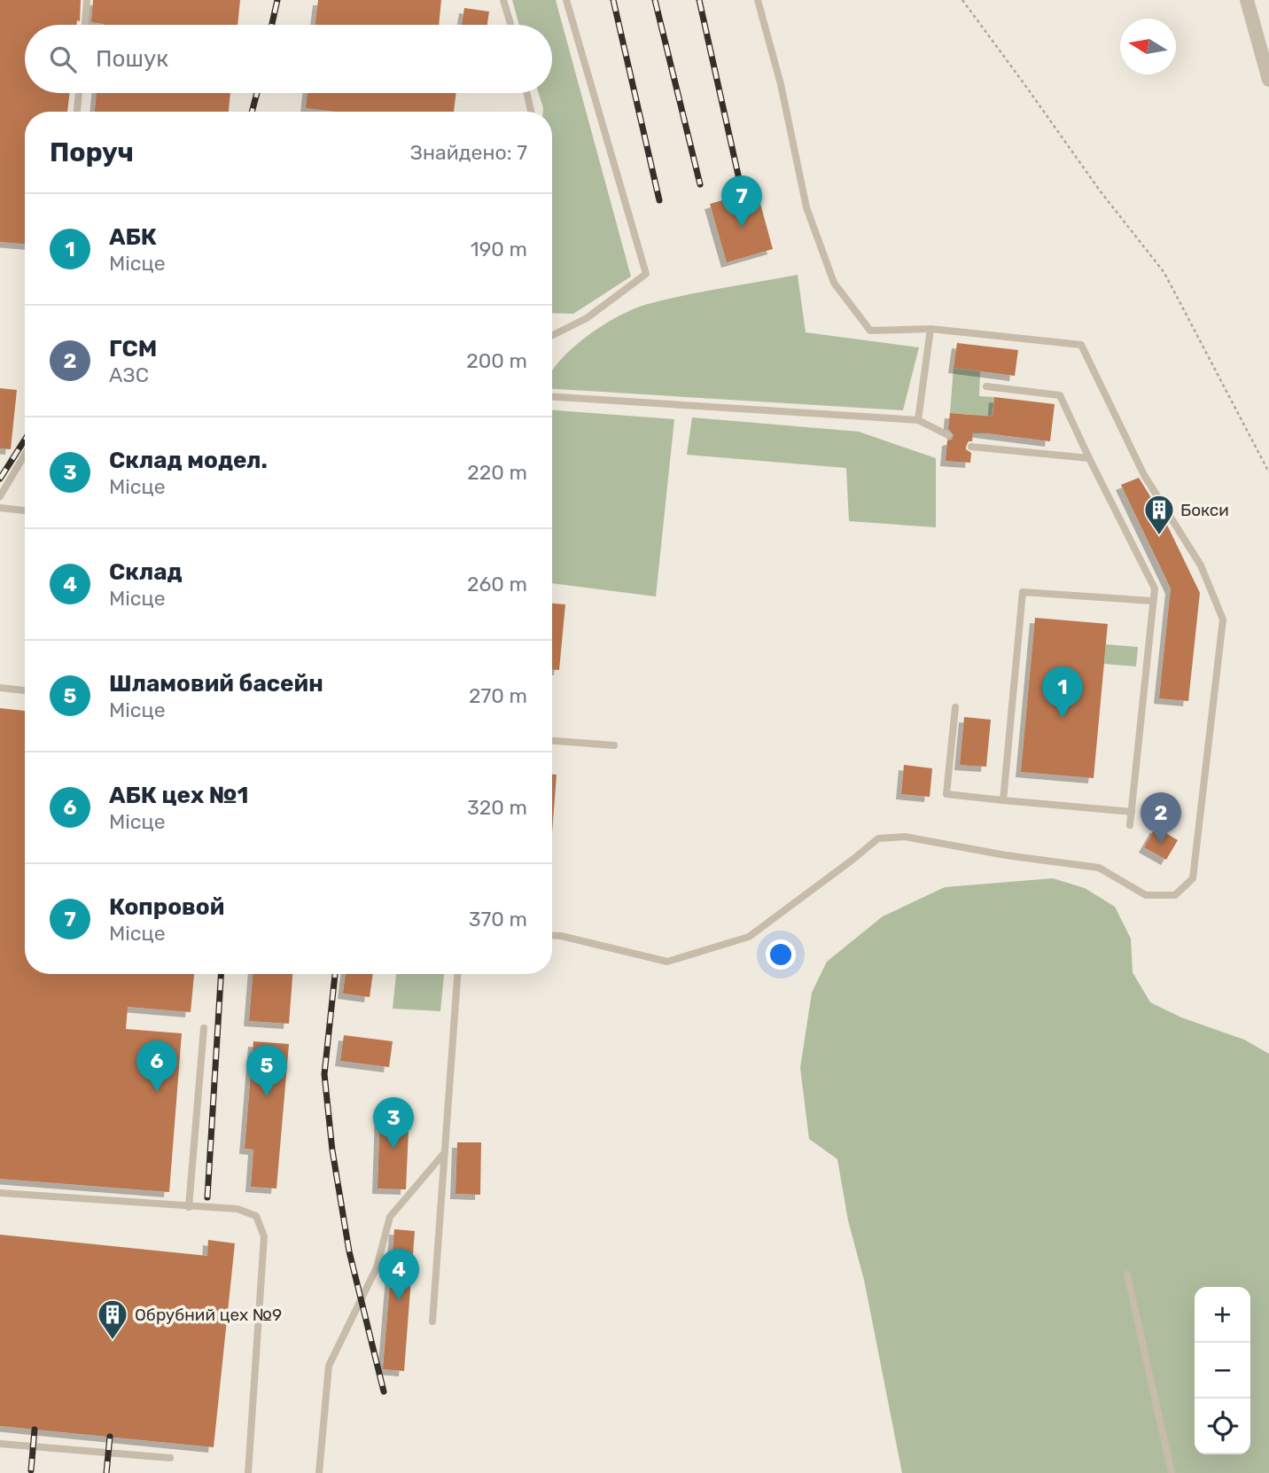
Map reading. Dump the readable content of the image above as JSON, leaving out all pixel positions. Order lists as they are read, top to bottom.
{
  "places": {
    "building": ["Бокси", "Обрубний цех №9"]
  },
  "north": "left",
  "page": {
    "search": "Пошук",
    "heading": ["Поруч", "Знайдено: 7"],
    "pins": [
      "7",
      "1",
      "2",
      "6",
      "5",
      "3",
      "4"
    ],
    "list": [
      {
        "mark": "1",
        "name": "АБК",
        "note": "Місце",
        "value": "190 m"
      },
      {
        "mark": "2",
        "name": "ГСМ",
        "note": "АЗС",
        "value": "200 m"
      },
      {
        "mark": "3",
        "name": "Склад модел.",
        "note": "Місце",
        "value": "220 m"
      },
      {
        "mark": "4",
        "name": "Склад",
        "note": "Місце",
        "value": "260 m"
      },
      {
        "mark": "5",
        "name": "Шламовий басейн",
        "note": "Місце",
        "value": "270 m"
      },
      {
        "mark": "6",
        "name": "АБК цех №1",
        "note": "Місце",
        "value": "320 m"
      },
      {
        "mark": "7",
        "name": "Копровой",
        "note": "Місце",
        "value": "370 m"
      }
    ],
    "map_buttons": ["+", "−"]
  }
}
